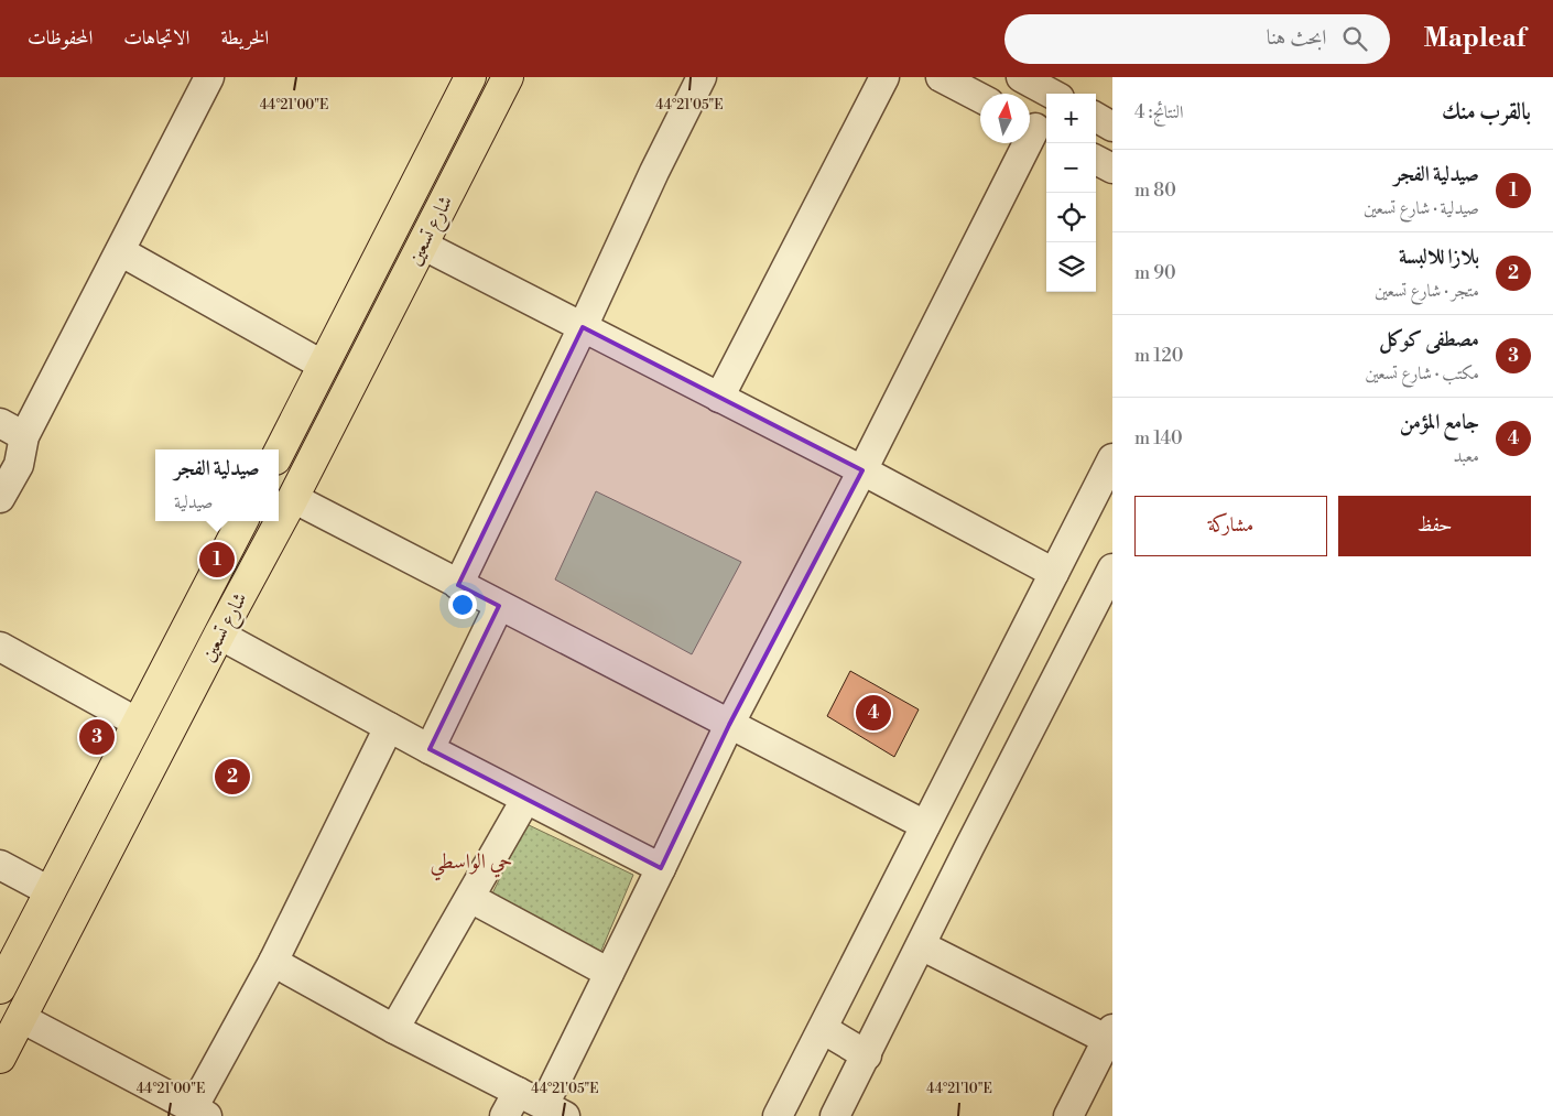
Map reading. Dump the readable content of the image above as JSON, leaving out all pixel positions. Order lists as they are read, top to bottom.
{
  "streets": {
    "main road": ["شارع تسعين"]
  },
  "districts": ["حي الواسطي"],
  "north": "top",
  "page": {
    "header": "Mapleaf",
    "search": "ابحث هنا",
    "nav": ["الخريطة", "الاتجاهات", "المحفوظات"],
    "heading": ["بالقرب منك", "النتائج: 4"],
    "map_buttons": ["+", "−"],
    "list": [
      {
        "mark": "1",
        "name": "صيدلية الفجر",
        "note": "صيدلية · شارع تسعين",
        "value": "80 m"
      },
      {
        "mark": "2",
        "name": "بلازا للالبسة",
        "note": "متجر · شارع تسعين",
        "value": "90 m"
      },
      {
        "mark": "3",
        "name": "مصطفى كوكل",
        "note": "مكتب · شارع تسعين",
        "value": "120 m"
      },
      {
        "mark": "4",
        "name": "جامع المؤمن",
        "note": "معبد",
        "value": "140 m"
      }
    ],
    "popup": ["صيدلية الفجر", "صيدلية"],
    "buttons": ["حفظ", "مشاركة"],
    "pins": [
      "1",
      "4",
      "3",
      "2"
    ]
  },
  "coordinates": ["44°21'00\"E", "44°21'05\"E", "44°21'10\"E"]
}
